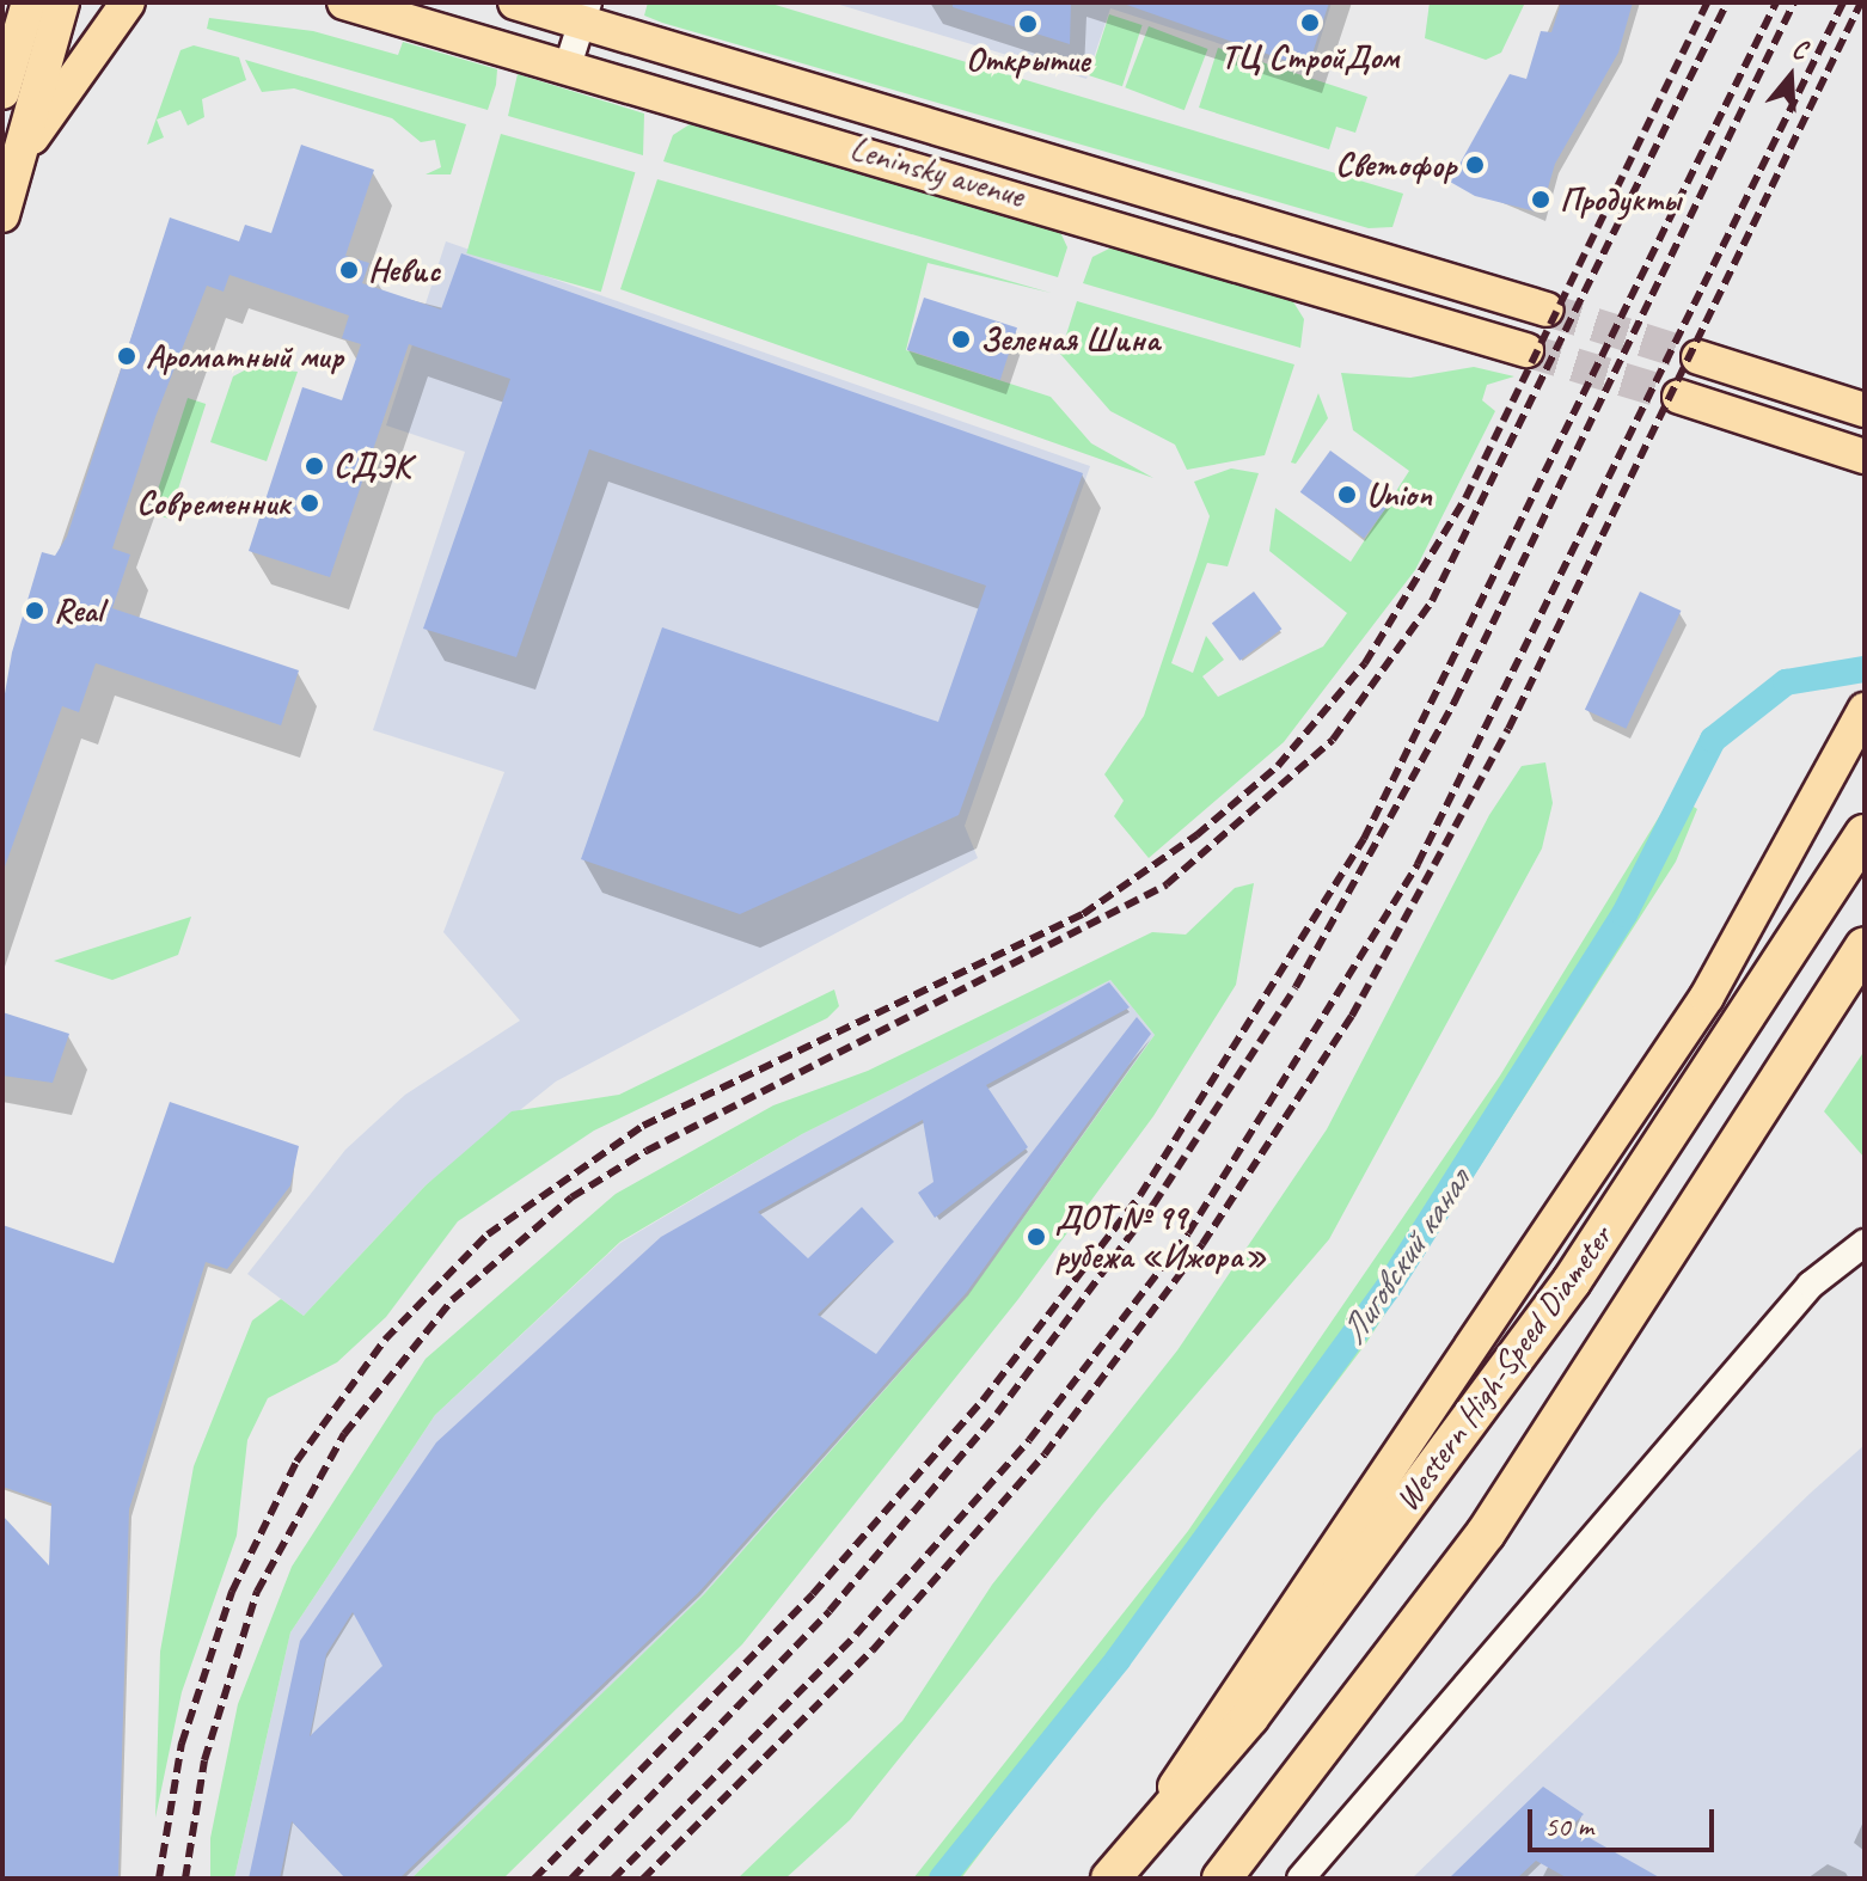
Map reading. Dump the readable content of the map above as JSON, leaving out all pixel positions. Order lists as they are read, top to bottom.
{
  "streets": {
    "highway": ["Western High-Speed Diameter"],
    "main road": ["Leninsky avenue"]
  },
  "water": ["Лиговский канал"],
  "places": [
    "ТЦ СтройДом",
    "Открытие",
    "Светофор",
    "Продукты",
    "Невис",
    "Зеленая Шина",
    "Ароматный мир",
    "СДЭК",
    "Union",
    "Современник",
    "Real",
    "ДОТ № 99 рубежа «Ижора»"
  ],
  "scale_bar": "50 m",
  "north": "top"
}
